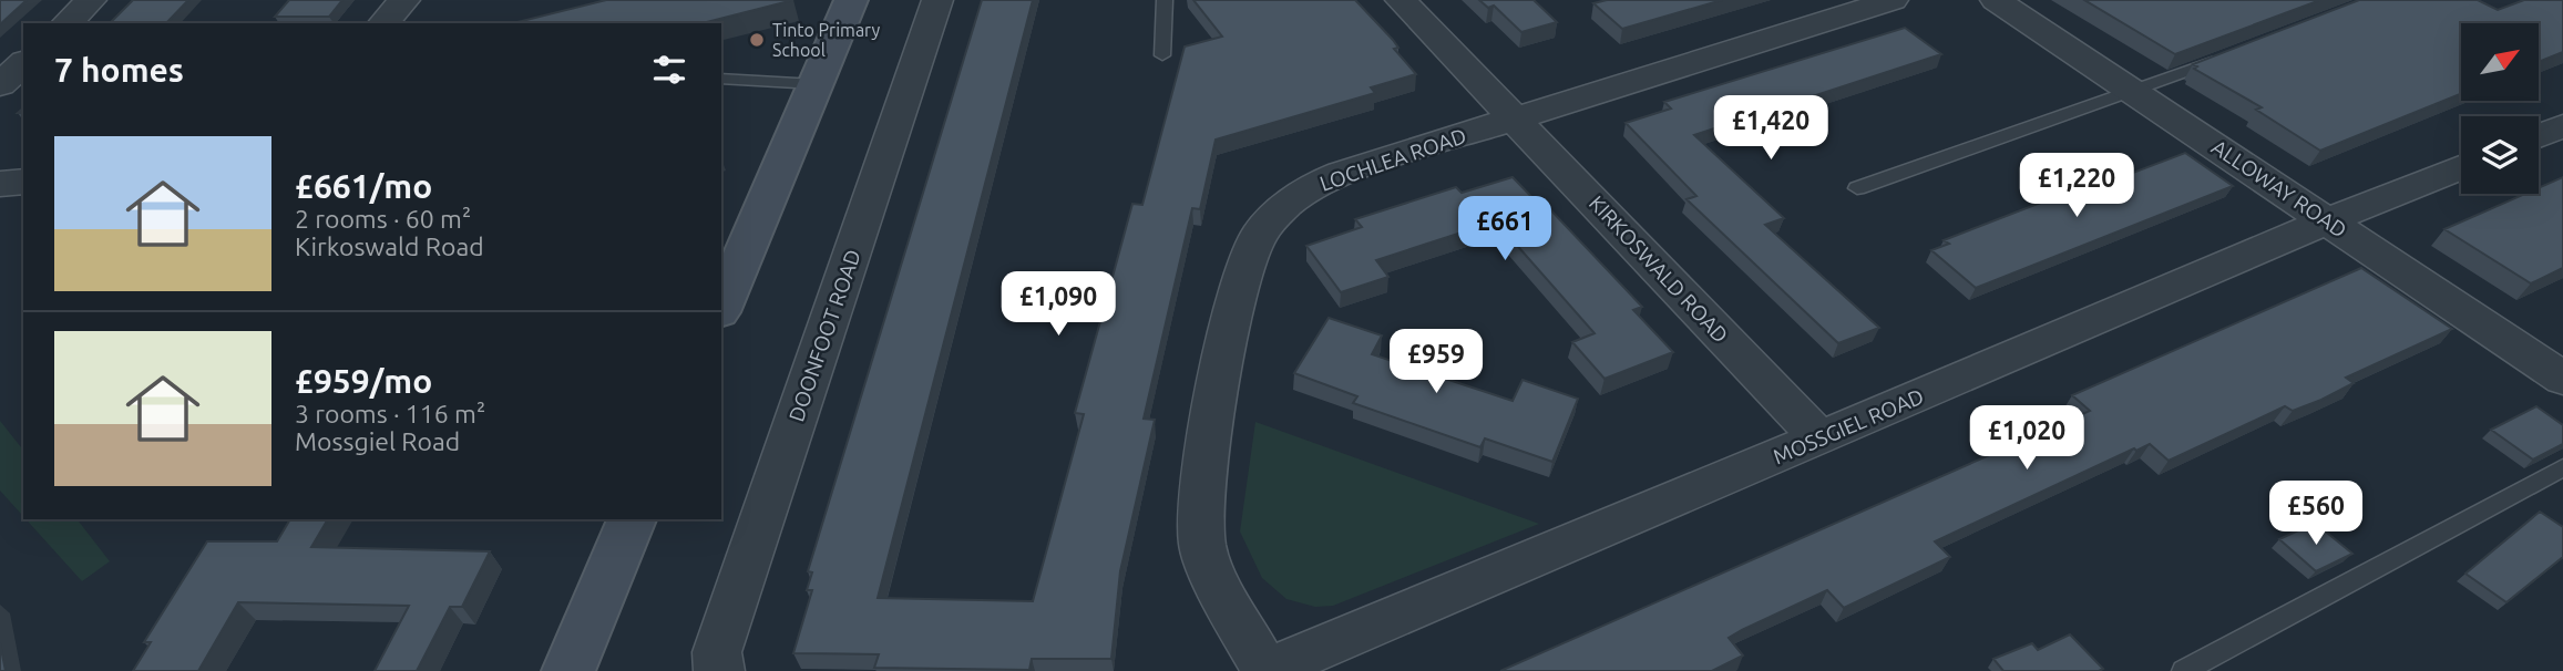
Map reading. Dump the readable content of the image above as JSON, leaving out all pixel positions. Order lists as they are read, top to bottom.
{
  "streets": {
    "street": [
      "LOCHLEA ROAD",
      "ALLOWAY ROAD",
      "KIRKOSWALD ROAD",
      "DOONFOOT ROAD",
      "MOSSGIEL ROAD"
    ]
  },
  "crossings": [
    ["LOCHLEA ROAD", "KIRKOSWALD ROAD"],
    ["LOCHLEA ROAD", "MOSSGIEL ROAD"],
    ["ALLOWAY ROAD", "MOSSGIEL ROAD"],
    ["KIRKOSWALD ROAD", "MOSSGIEL ROAD"]
  ],
  "places": ["Tinto Primary School"],
  "north": "top right",
  "page": {
    "heading": "7 homes",
    "price": [
      "£1,420",
      "£1,220",
      "£661",
      "£1,090",
      "£959",
      "£1,020",
      "£560"
    ],
    "list": [
      {
        "name": "£661/mo",
        "note": "2 rooms · 60 m² · Kirkoswald Road"
      },
      {
        "name": "£959/mo",
        "note": "3 rooms · 116 m² · Mossgiel Road"
      }
    ]
  }
}
